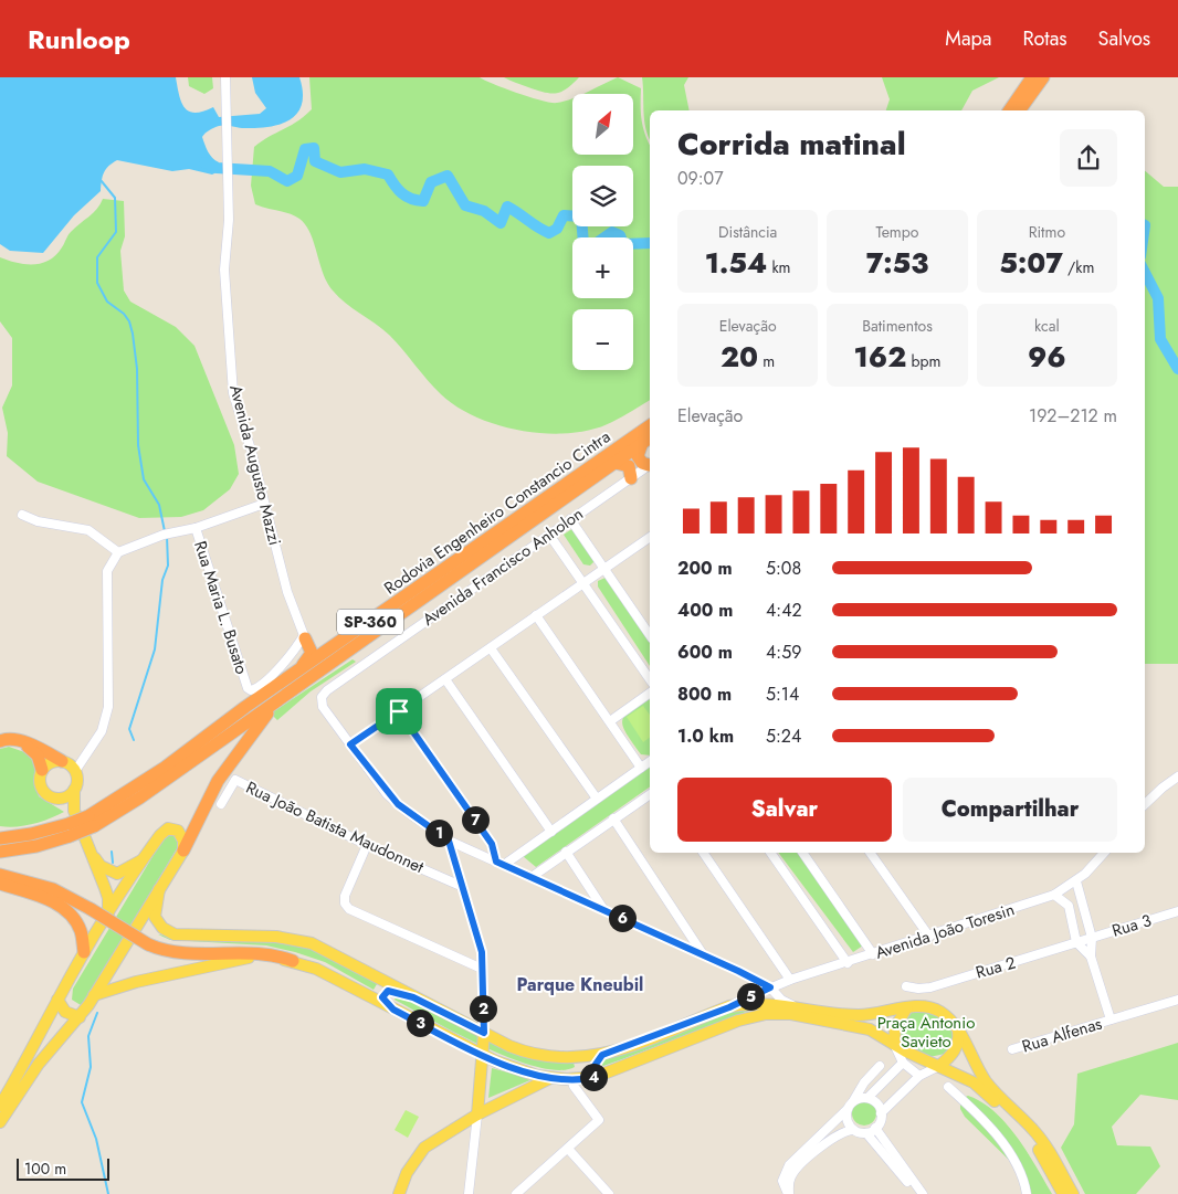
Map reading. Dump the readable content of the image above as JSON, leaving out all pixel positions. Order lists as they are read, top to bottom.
{
  "streets": {
    "highway": ["Rodovia Engenheiro Constancio Cintra", "SP-360"],
    "street": [
      "Avenida Augusto Mazzi",
      "Avenida Francisco Anholon",
      "Rua Maria L. Busato",
      "Rua João Batista Maudonnet",
      "Rua 3",
      "Avenida João Toresin",
      "Rua 2",
      "Rua Alfenas"
    ]
  },
  "crossings": [
    ["Avenida Augusto Mazzi", "Rua Maria L. Busato"],
    ["Rodovia Engenheiro Constancio Cintra", "SP-360"],
    ["Rua 3", "Rua 2"]
  ],
  "districts": ["Parque Kneubil"],
  "parks": ["Praça Antonio Savieto"],
  "scale_bar": "100 m",
  "north": "top right",
  "page": {
    "header": "Runloop",
    "nav": ["Mapa", "Rotas", "Salvos"],
    "map_buttons": ["+", "−"],
    "heading": ["Corrida matinal", "09:07"],
    "stats": [
      ["Distância", "1.54 km"],
      ["Tempo", "7:53"],
      ["Ritmo", "5:07 /km"],
      ["Elevação", "20 m"],
      ["Batimentos", "162 bpm"],
      ["kcal", "96"]
    ],
    "chart": ["Elevação", "192–212 m"],
    "list": [
      {
        "name": "200 m",
        "note": "5:08"
      },
      {
        "name": "400 m",
        "note": "4:42"
      },
      {
        "name": "600 m",
        "note": "4:59"
      },
      {
        "name": "800 m",
        "note": "5:14"
      },
      {
        "name": "1.0 km",
        "note": "5:24"
      }
    ],
    "buttons": ["Salvar", "Compartilhar"],
    "pins": [
      "7",
      "1",
      "6",
      "5",
      "2",
      "3",
      "4"
    ],
    "scale": "100 m"
  }
}
